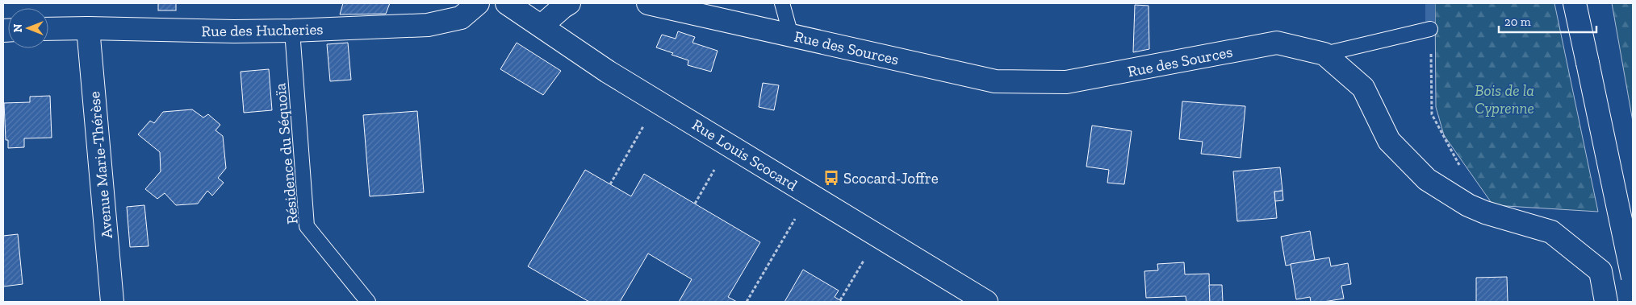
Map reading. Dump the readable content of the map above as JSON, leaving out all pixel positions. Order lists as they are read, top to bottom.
{
  "streets": {
    "street": [
      "Rue des Hucheries",
      "Rue des Sources",
      "Rue Louis Scocard",
      "Avenue Marie-Thérèse"
    ],
    "lane": ["Résidence du Séquoïa"]
  },
  "crossings": [
    ["Rue des Hucheries", "Résidence du Séquoïa"],
    ["Rue des Hucheries", "Avenue Marie-Thérèse"]
  ],
  "parks": ["Bois de la Cyprenne"],
  "places": {
    "bus stop": ["Scocard-Joffre"]
  },
  "scale_bar": "20 m",
  "north": "left"
}
